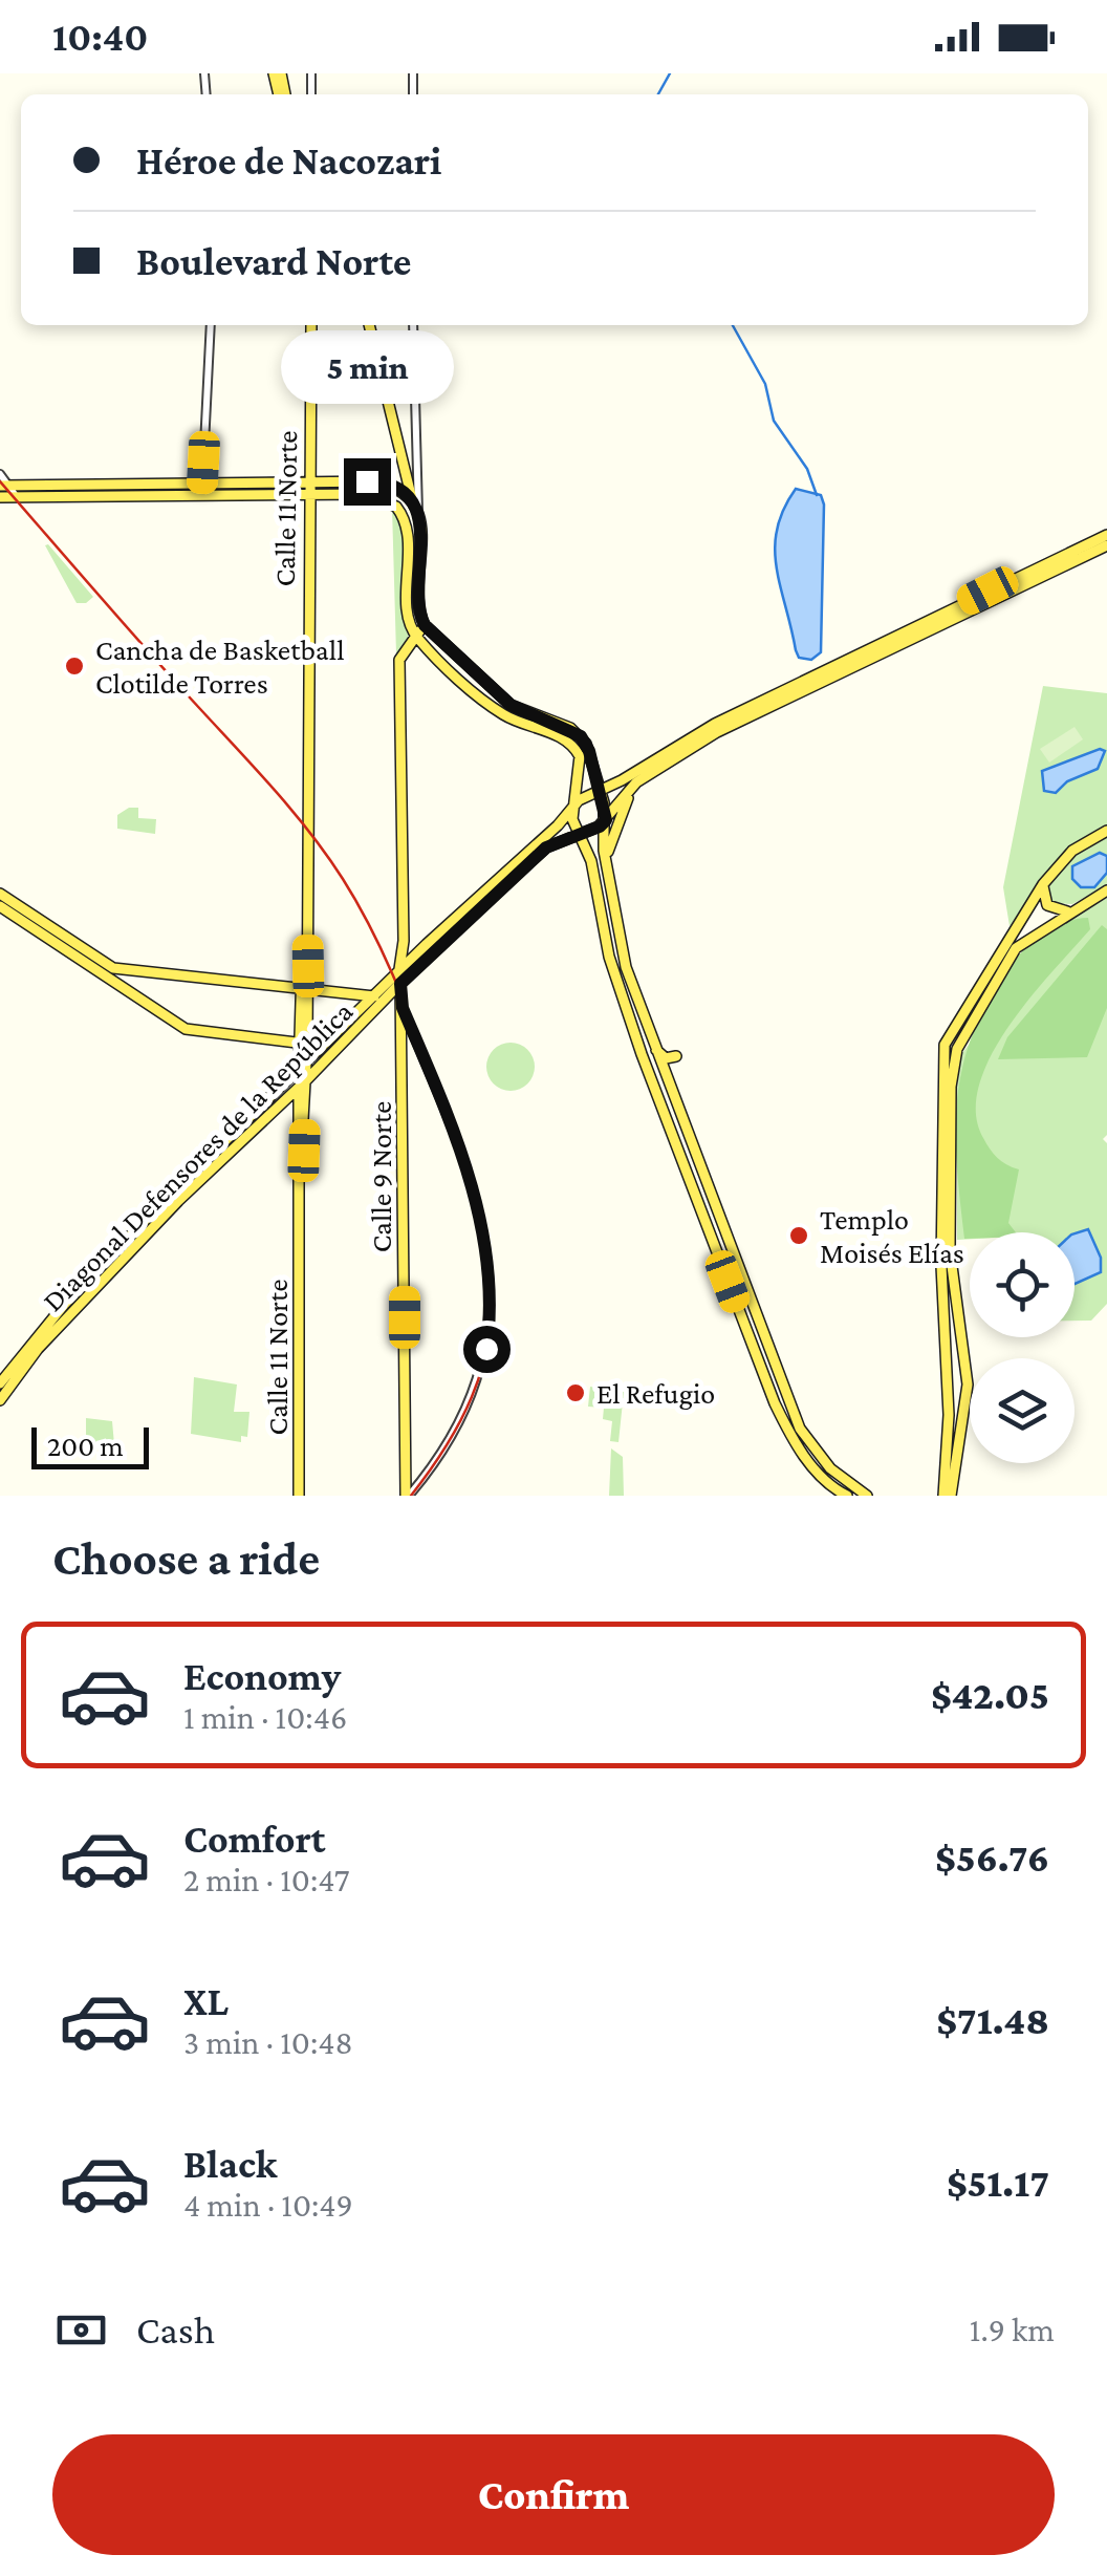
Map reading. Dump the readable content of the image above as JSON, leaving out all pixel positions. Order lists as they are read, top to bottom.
{
  "streets": {
    "main road": ["Calle 11 Norte", "Diagonal Defensores de la República", "Calle 9 Norte"]
  },
  "crossings": [
    ["Calle 11 Norte", "Diagonal Defensores de la República"],
    ["Diagonal Defensores de la República", "Calle 9 Norte"]
  ],
  "places": ["Cancha de Basketball Clotilde Torres", "Templo Moisés Elías", "El Refugio"],
  "scale_bar": "200 m",
  "page": {
    "status": "10:40",
    "banner": ["Héroe de Nacozari", "Boulevard Norte"],
    "bubble": "5 min",
    "scale": "200 m",
    "heading": "Choose a ride",
    "list": [
      {
        "name": "Economy",
        "note": "1 min · 10:46",
        "value": "$42.05"
      },
      {
        "name": "Comfort",
        "note": "2 min · 10:47",
        "value": "$56.76"
      },
      {
        "name": "XL",
        "note": "3 min · 10:48",
        "value": "$71.48"
      },
      {
        "name": "Black",
        "note": "4 min · 10:49",
        "value": "$51.17"
      }
    ],
    "pay": ["Cash", "1.9 km"],
    "buttons": "Confirm"
  }
}
